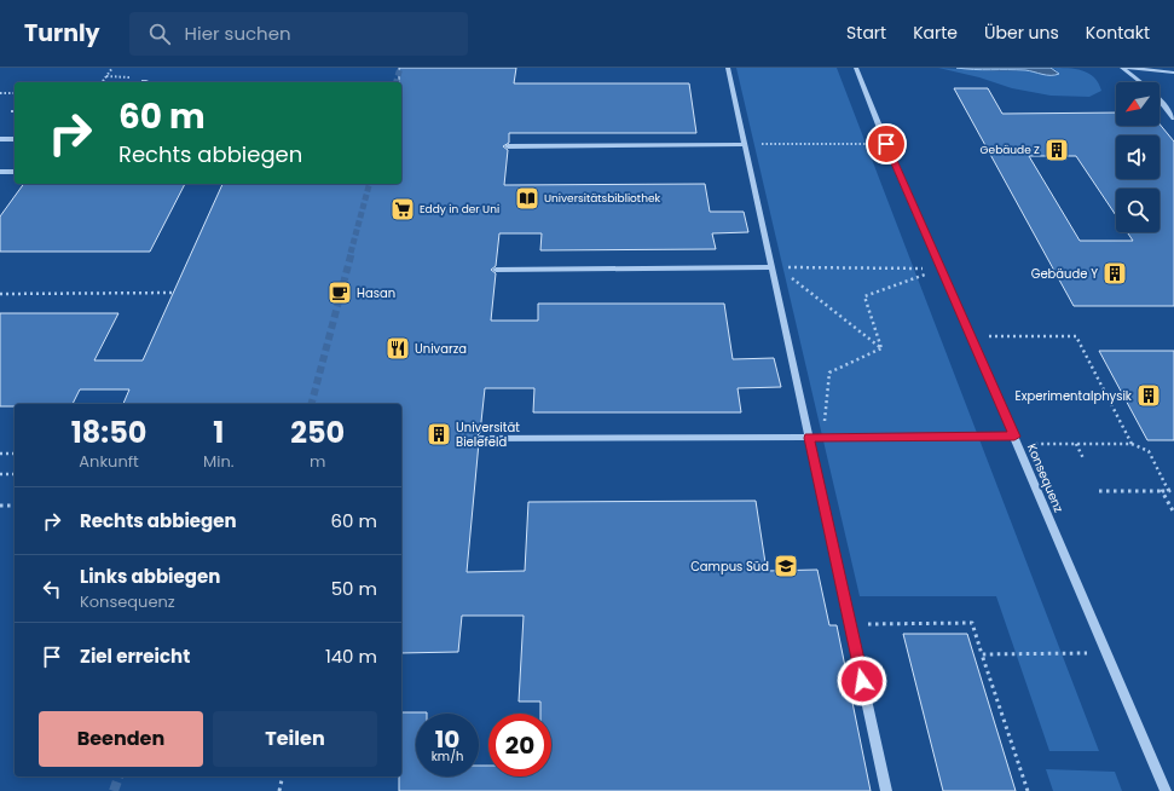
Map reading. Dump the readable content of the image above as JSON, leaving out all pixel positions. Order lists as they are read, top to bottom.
{
  "streets": {
    "street": ["Konsequenz"]
  },
  "places": {
    "building": [
      "Gebäude Z",
      "Gebäude Y",
      "Experimentalphysik",
      "Universität Bielefeld"
    ],
    "library": ["Universitätsbibliothek"],
    "supermarket": ["Eddy in der Uni"],
    "cafe": ["Hasan"],
    "restaurant": ["Univarza"],
    "school or university": ["Campus Süd"]
  },
  "north": "bottom left",
  "page": {
    "header": "Turnly",
    "search": "Hier suchen",
    "nav": [
      "Start",
      "Karte",
      "Über uns",
      "Kontakt"
    ],
    "turn": ["60 m", "Rechts abbiegen"],
    "eta": [
      "18:50",
      "Ankunft",
      "1",
      "Min.",
      "250",
      "m"
    ],
    "list": [
      {
        "name": "Rechts abbiegen",
        "value": "60 m"
      },
      {
        "name": "Links abbiegen",
        "note": "Konsequenz",
        "value": "50 m"
      },
      {
        "name": "Ziel erreicht",
        "value": "140 m"
      }
    ],
    "buttons": ["Beenden", "Teilen"],
    "speed": "10 km/h",
    "limit": "20"
  }
}
